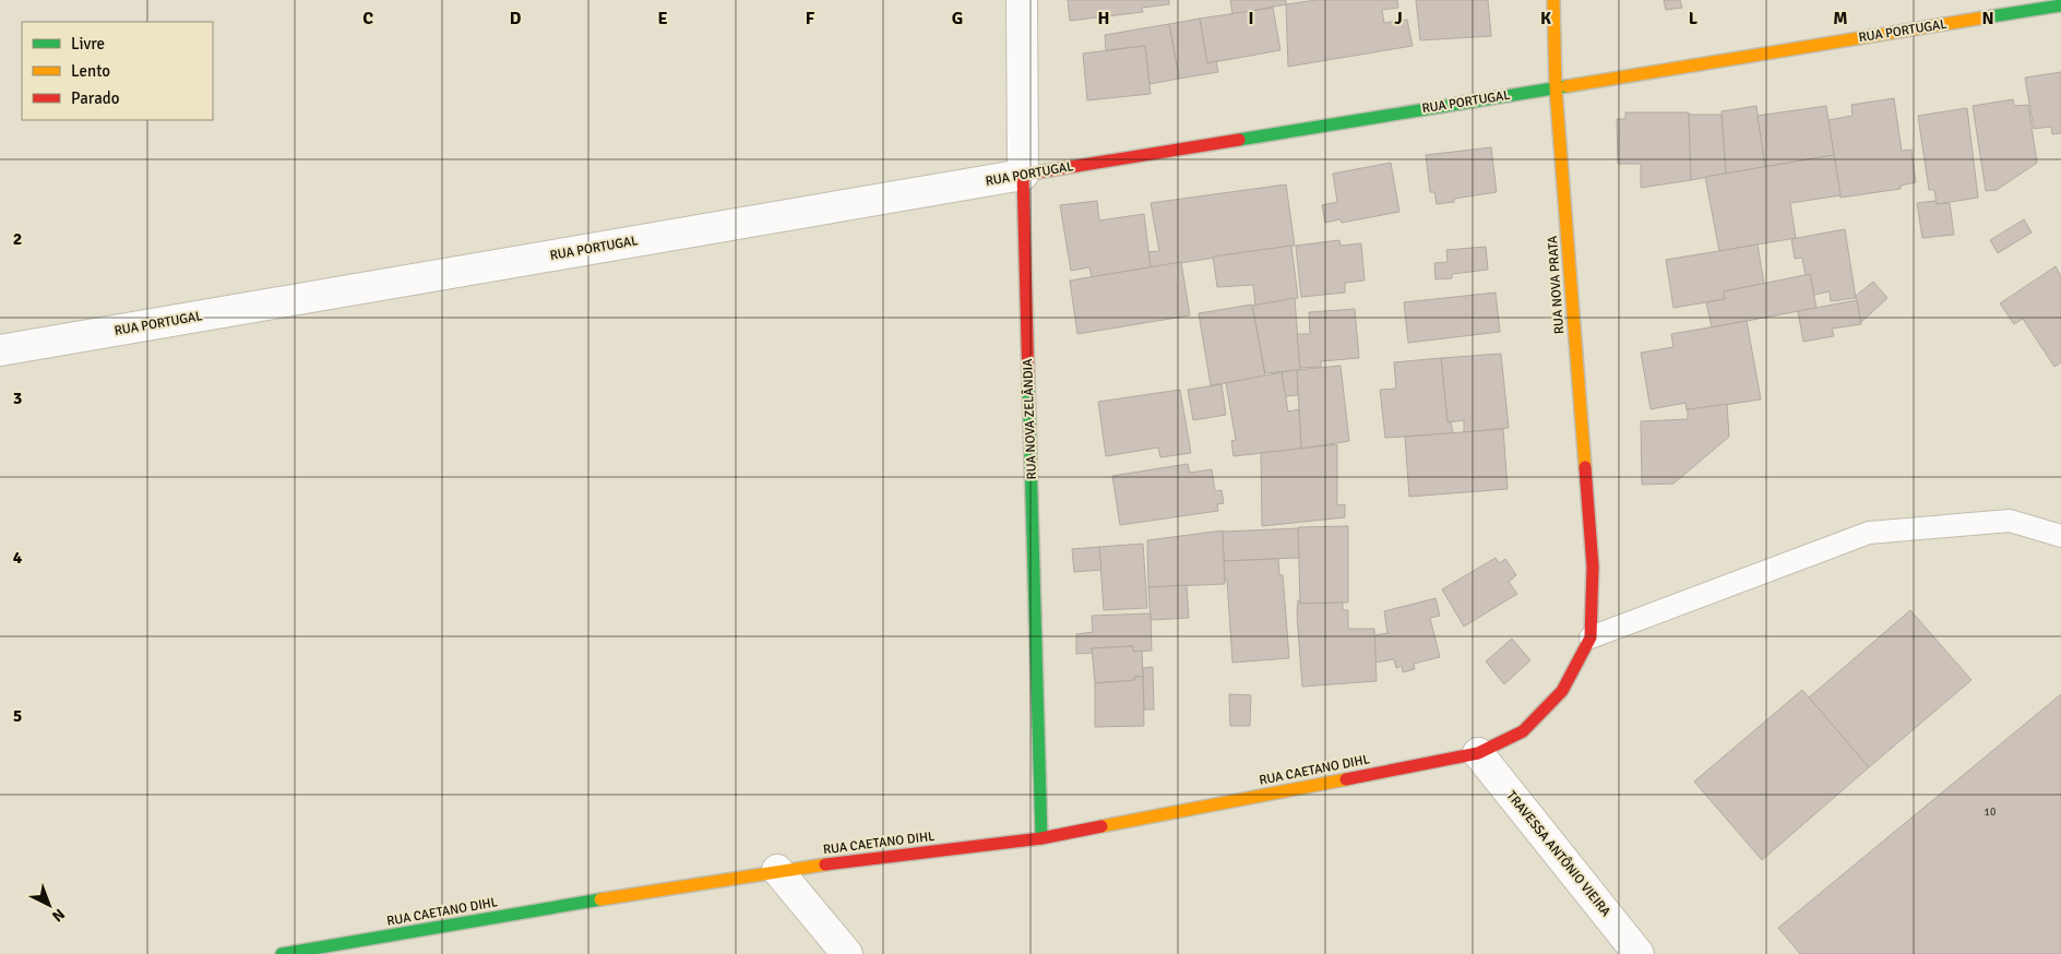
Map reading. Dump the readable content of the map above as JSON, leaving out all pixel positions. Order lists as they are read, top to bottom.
{
  "streets": {
    "street": [
      "RUA PORTUGAL",
      "RUA NOVA PRATA",
      "RUA NOVA ZELÂNDIA",
      "RUA CAETANO DIHL",
      "TRAVESSA ANTÔNIO VIEIRA"
    ]
  },
  "crossings": [
    ["RUA PORTUGAL", "RUA NOVA PRATA"],
    ["RUA PORTUGAL", "RUA NOVA ZELÂNDIA"],
    ["RUA NOVA PRATA", "RUA CAETANO DIHL"],
    ["RUA NOVA ZELÂNDIA", "RUA CAETANO DIHL"],
    ["RUA CAETANO DIHL", "TRAVESSA ANTÔNIO VIEIRA"]
  ],
  "house_numbers": ["10"],
  "legend": ["Livre", "Lento", "Parado"],
  "north": "bottom right",
  "grid": {
    "columns": [
      "C",
      "D",
      "E",
      "F",
      "G",
      "H",
      "I",
      "J",
      "K",
      "L",
      "M",
      "N"
    ],
    "rows": [
      "2",
      "3",
      "4",
      "5"
    ]
  }
}
